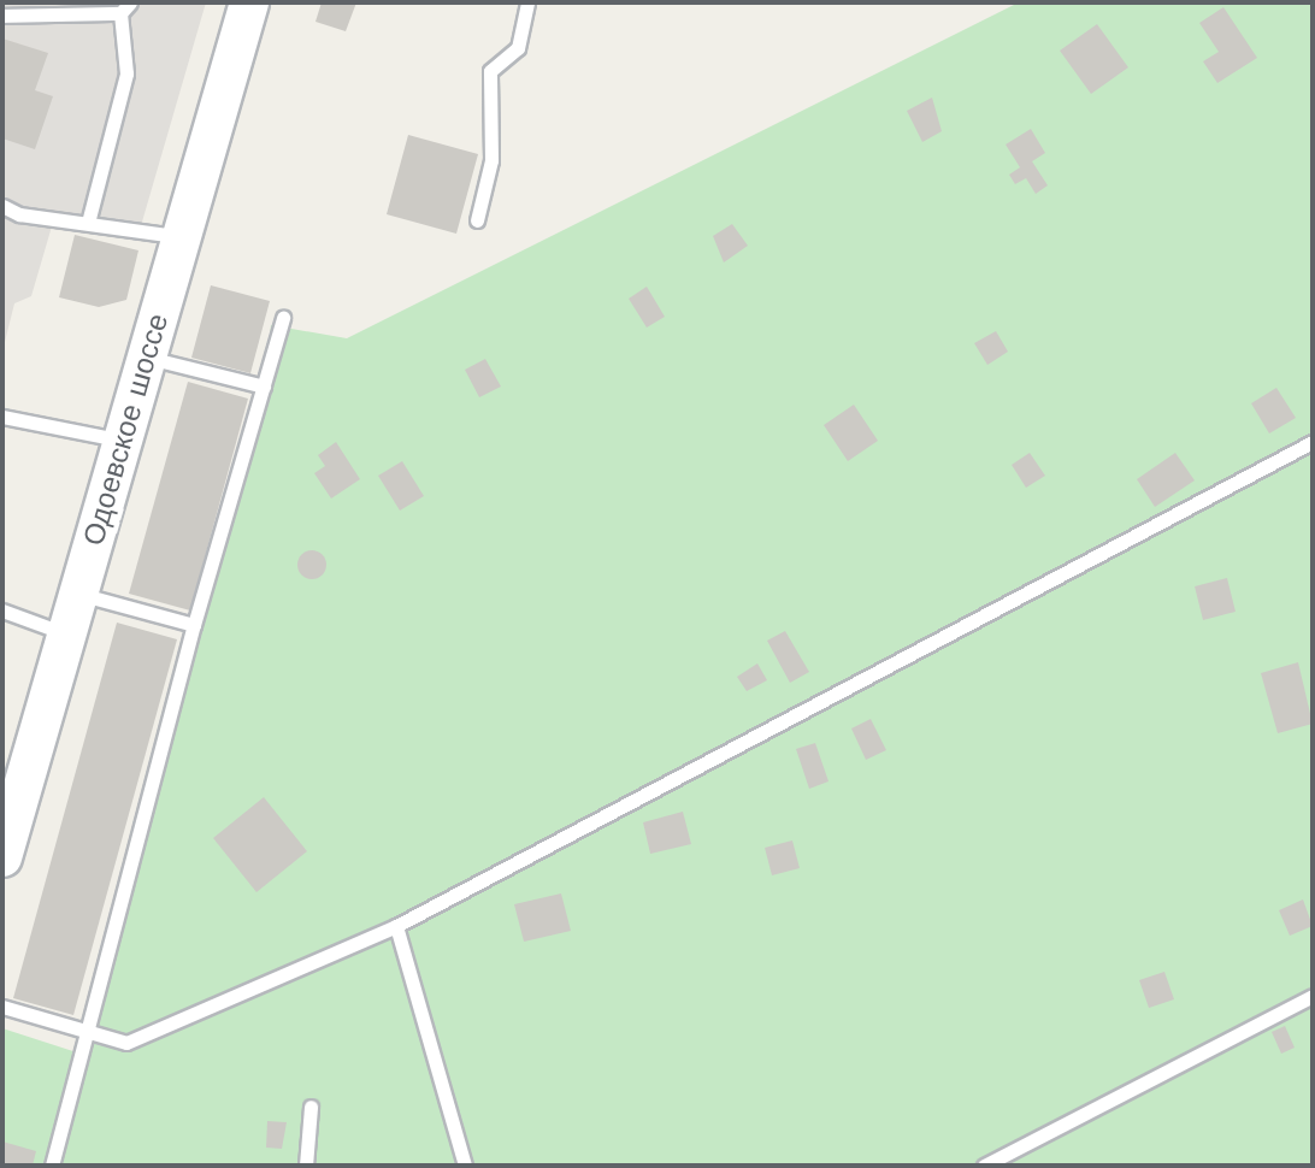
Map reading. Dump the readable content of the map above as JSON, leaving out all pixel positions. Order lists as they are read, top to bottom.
{
  "streets": {
    "main road": ["Одоевское шоссе"]
  }
}
